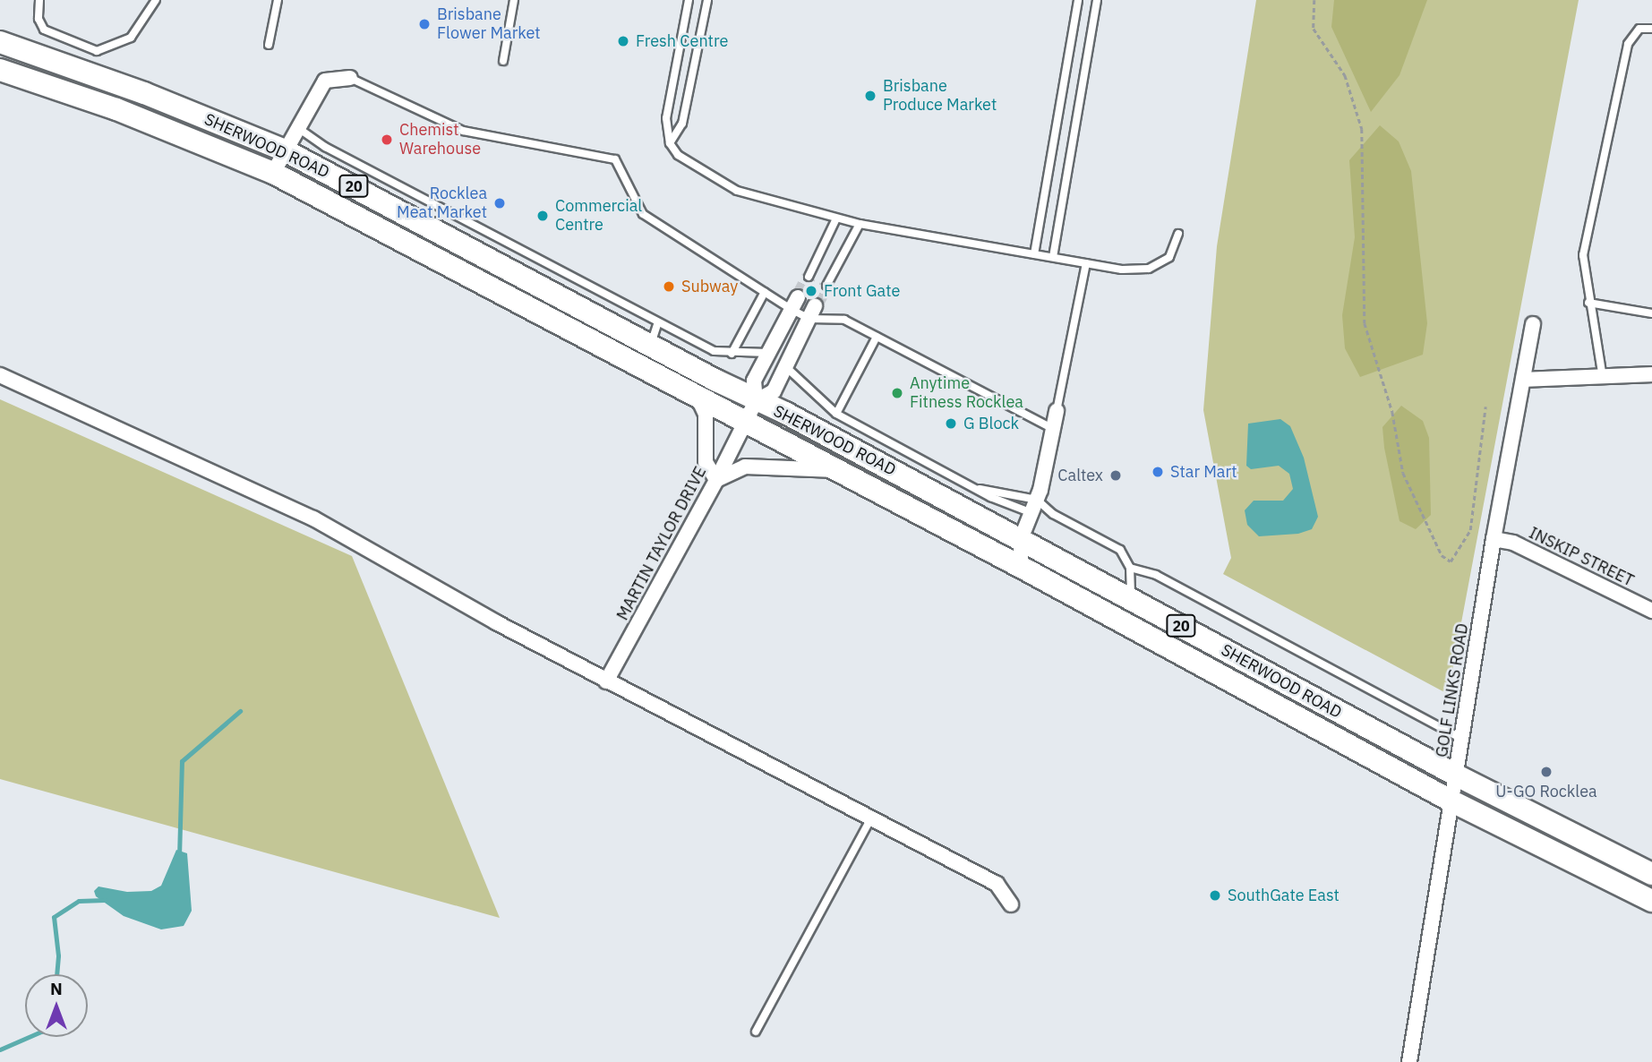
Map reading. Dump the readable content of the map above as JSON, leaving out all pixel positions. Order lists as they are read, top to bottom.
{
  "streets": {
    "main road": ["SHERWOOD ROAD", "20"],
    "street": ["MARTIN TAYLOR DRIVE", "INSKIP STREET", "GOLF LINKS ROAD"]
  },
  "crossings": [
    ["SHERWOOD ROAD", "MARTIN TAYLOR DRIVE"],
    ["SHERWOOD ROAD", "GOLF LINKS ROAD"],
    ["INSKIP STREET", "GOLF LINKS ROAD"]
  ],
  "places": [
    "Brisbane Flower Market",
    "Fresh Centre",
    "Brisbane Produce Market",
    "Chemist Warehouse",
    "Rocklea Meat Market",
    "Commercial Centre",
    "Subway",
    "Front Gate",
    "Anytime Fitness Rocklea",
    "G Block",
    "Star Mart",
    "Caltex",
    "U-GO Rocklea",
    "SouthGate East"
  ],
  "north": "top"
}
